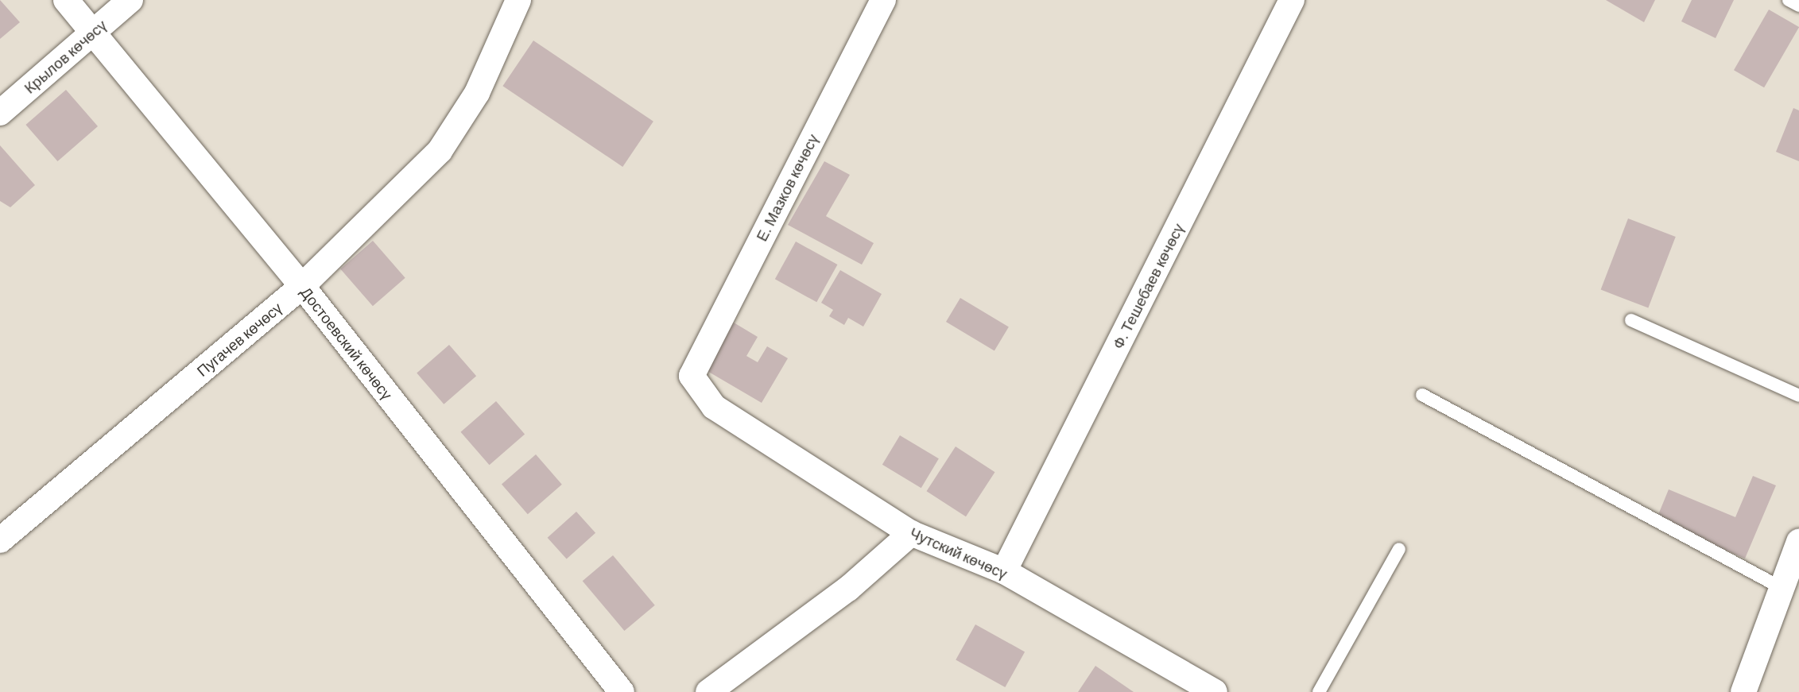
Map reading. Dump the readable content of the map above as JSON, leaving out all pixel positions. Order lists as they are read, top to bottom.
{
  "streets": {
    "street": [
      "Крылов көчөсү",
      "Е. Мазков көчөсү",
      "Ф. Тешебаев көчөсү",
      "Пугачев көчөсү",
      "Достоевский көчөсү",
      "Чутский көчөсү"
    ]
  },
  "crossings": [
    ["Крылов көчөсү", "Достоевский көчөсү"],
    ["Е. Мазков көчөсү", "Чутский көчөсү"],
    ["Ф. Тешебаев көчөсү", "Чутский көчөсү"],
    ["Пугачев көчөсү", "Достоевский көчөсү"]
  ]
}
